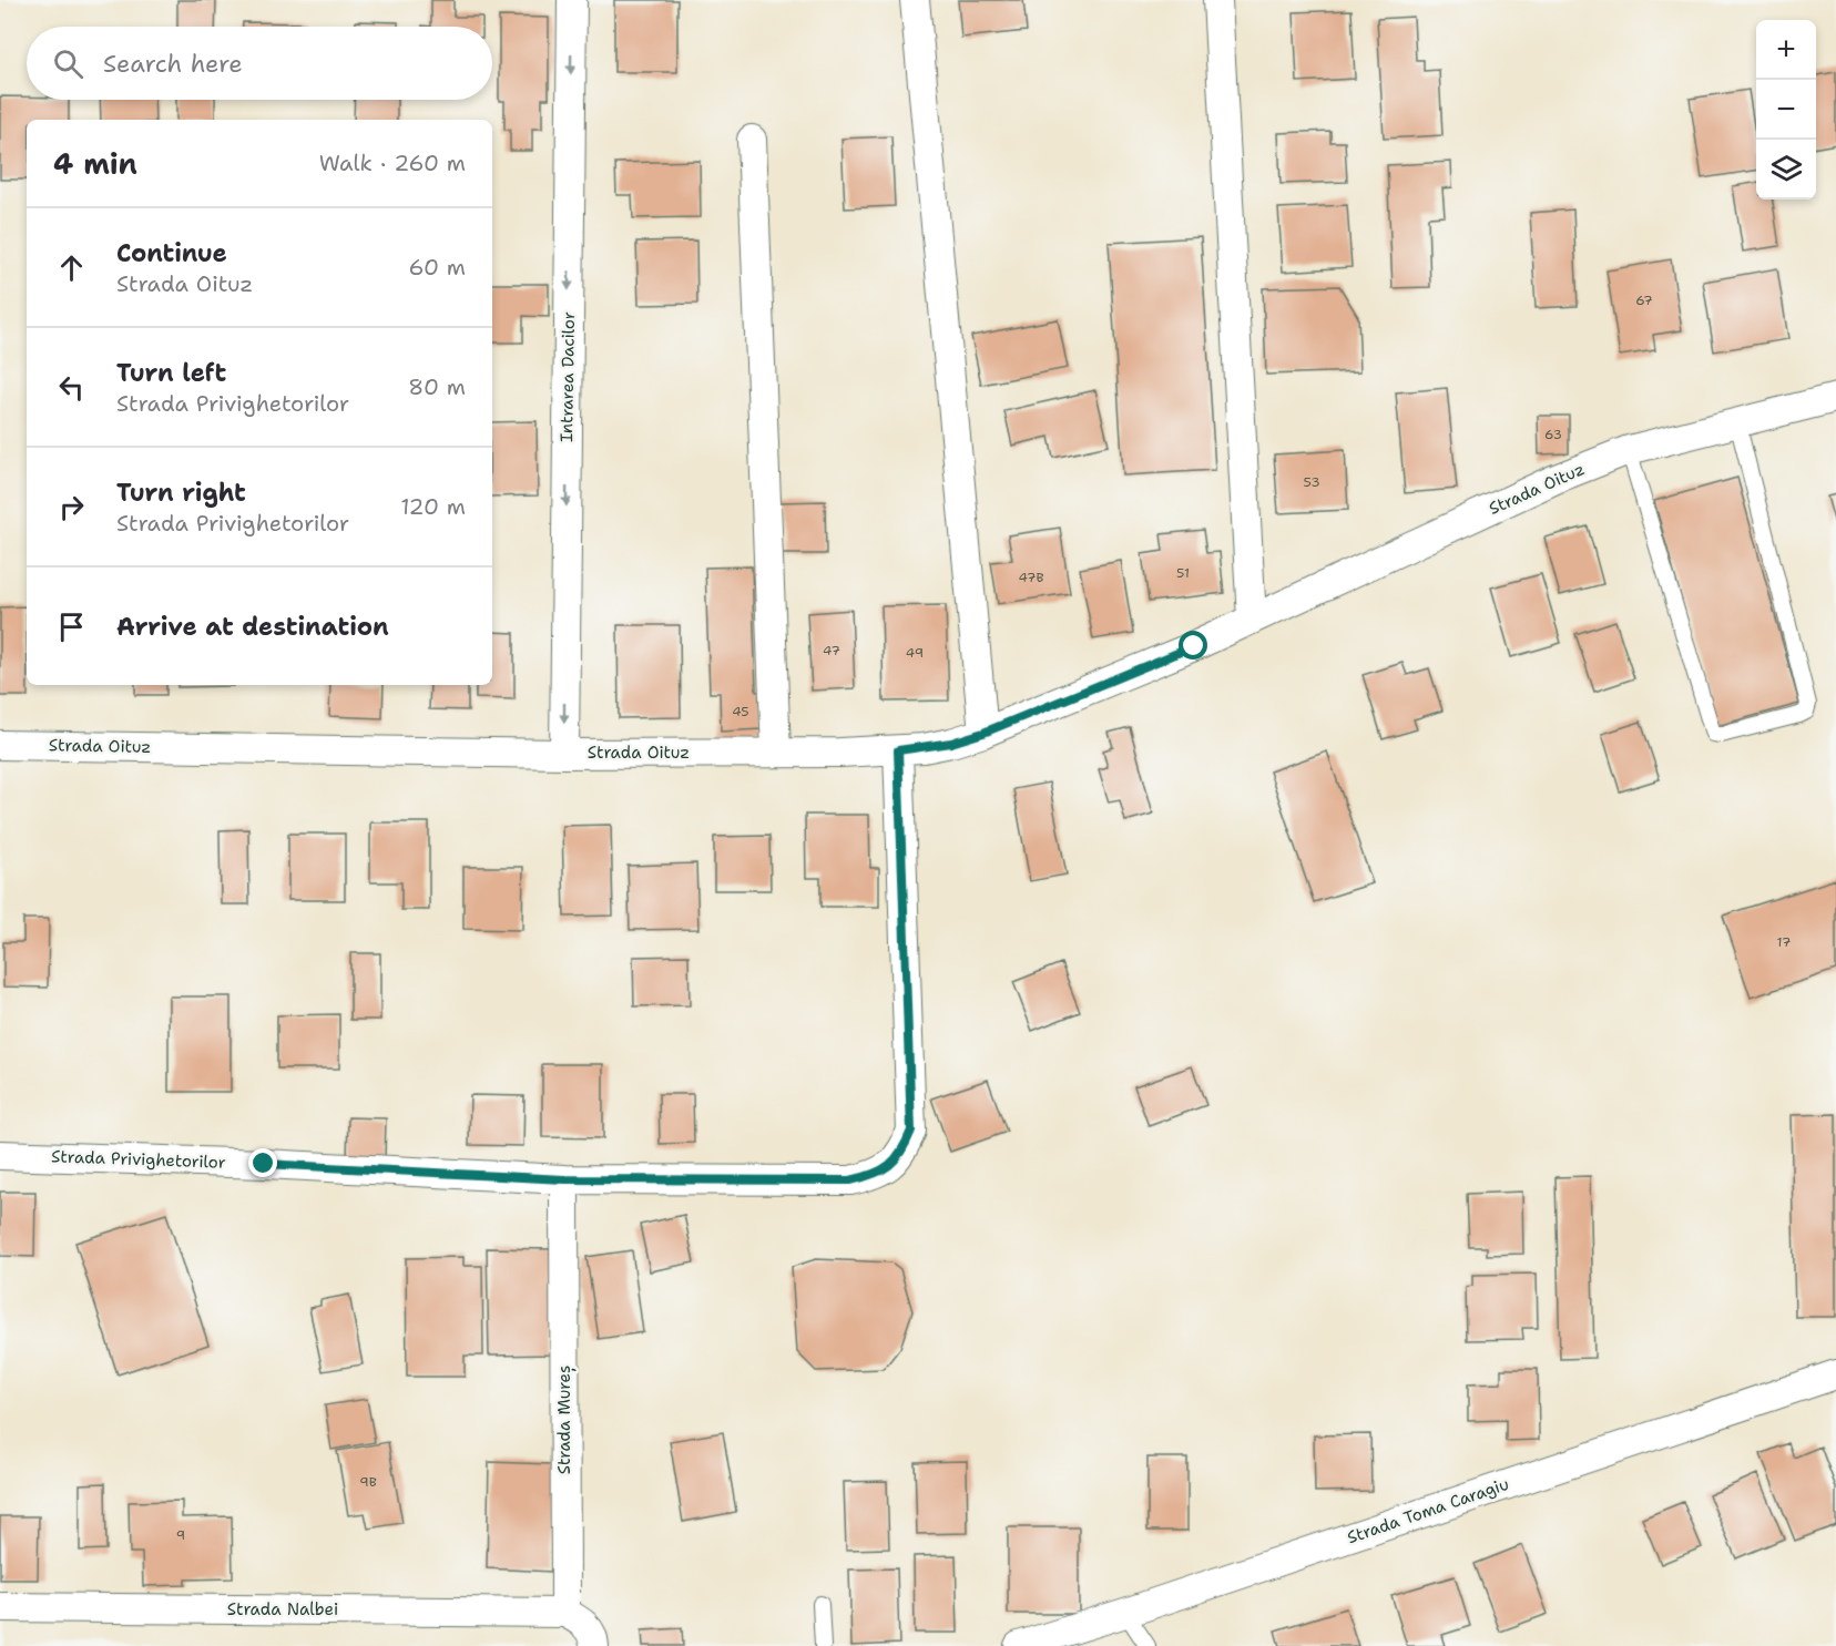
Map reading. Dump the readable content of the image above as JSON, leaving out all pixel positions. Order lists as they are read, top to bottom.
{
  "streets": {
    "street": [
      "Intrarea Dacilor",
      "Strada Oituz",
      "Strada Privighetorilor",
      "Strada Mureș",
      "Strada Toma Caragiu",
      "Strada Nalbei"
    ]
  },
  "crossings": [
    ["Intrarea Dacilor", "Strada Oituz"],
    ["Strada Oituz", "Strada Privighetorilor"],
    ["Strada Privighetorilor", "Strada Mureș"],
    ["Strada Mureș", "Strada Nalbei"]
  ],
  "house_numbers": [
    "67",
    "63",
    "53",
    "51",
    "47B",
    "47",
    "49",
    "45",
    "17",
    "9B",
    "9"
  ],
  "page": {
    "map_buttons": ["+", "−"],
    "search": "Search here",
    "heading": ["4 min", "Walk · 260 m"],
    "list": [
      ["Continue", "Strada Oituz", "60 m"],
      ["Turn left", "Strada Privighetorilor", "80 m"],
      ["Turn right", "Strada Privighetorilor", "120 m"],
      "Arrive at destination"
    ]
  }
}
